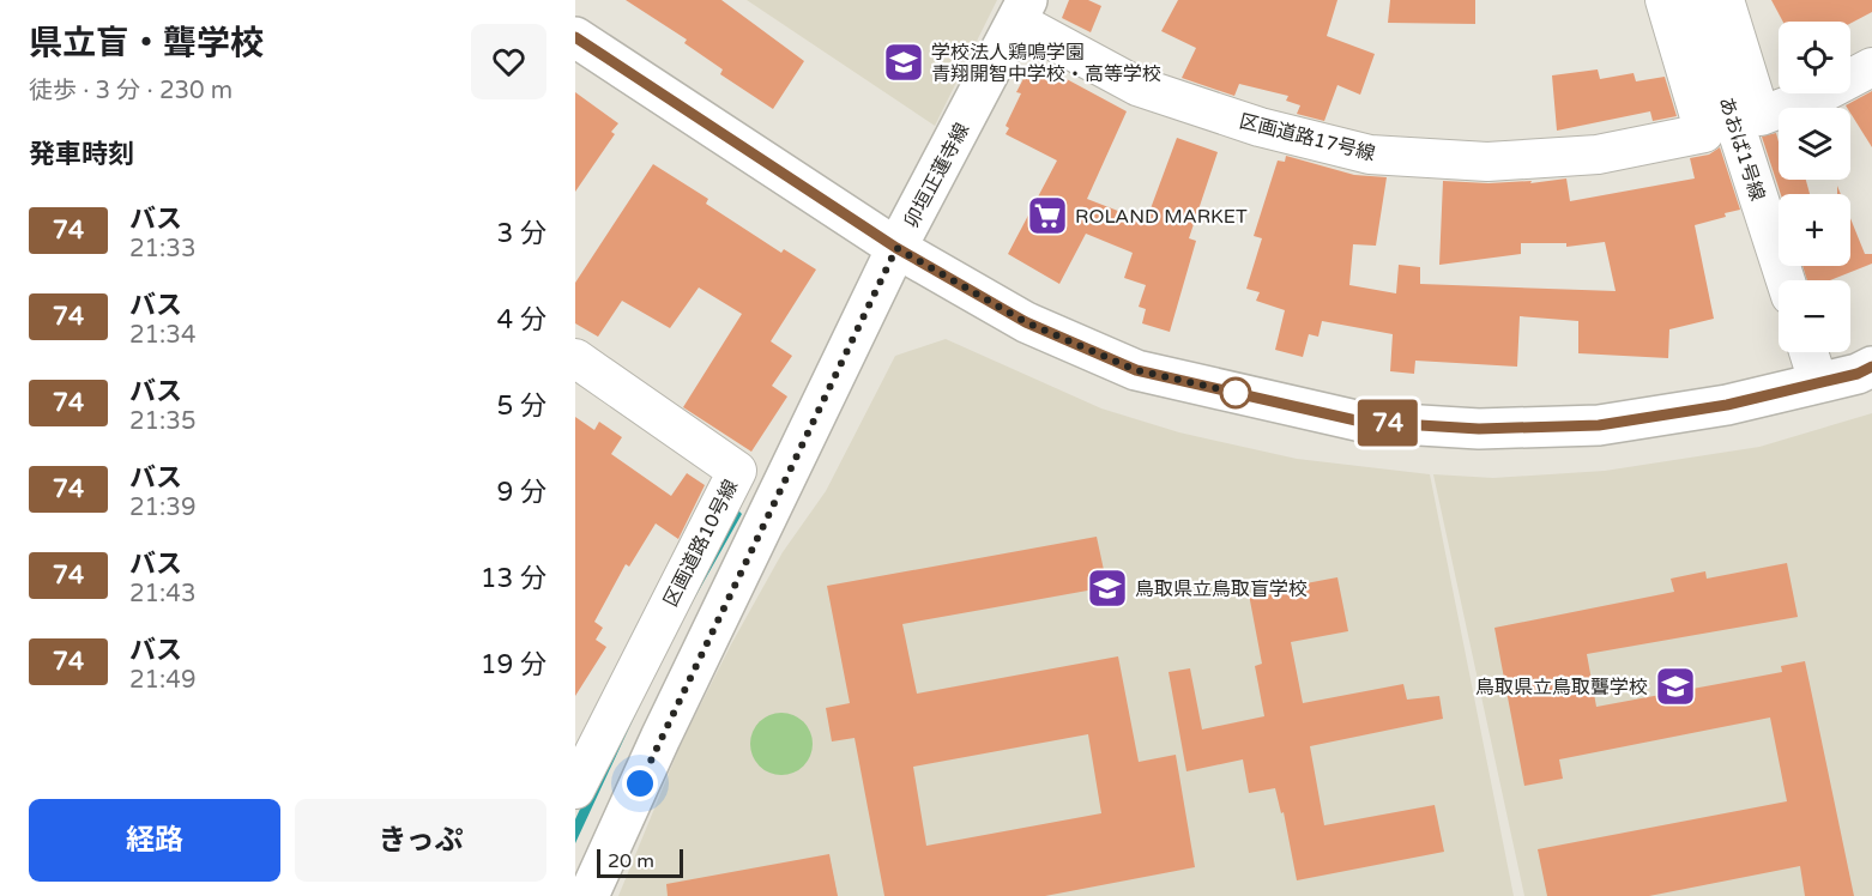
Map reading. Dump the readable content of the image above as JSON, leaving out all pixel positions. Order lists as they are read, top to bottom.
{
  "streets": {
    "main road": ["卯垣正蓮寺線"],
    "street": ["区画道路17号線", "あおば1号線", "区画道路10号線"]
  },
  "crossings": [
    ["区画道路17号線", "卯垣正蓮寺線"]
  ],
  "places": {
    "school or university": ["学校法人鶏鳴学園 青翔開智中学校・高等学校", "鳥取県立鳥取盲学校", "鳥取県立鳥取聾学校"],
    "supermarket": ["ROLAND MARKET"]
  },
  "lines": ["bus line 74"],
  "scale_bar": "20 m",
  "page": {
    "heading": [
      ["県立盲・聾学校", "徒歩 · 3 分 · 230 m"],
      "発車時刻"
    ],
    "on_map": "74",
    "map_buttons": ["+", "−"],
    "list": [
      {
        "mark": "74",
        "name": "バス",
        "note": "21:33",
        "value": "3 分"
      },
      {
        "mark": "74",
        "name": "バス",
        "note": "21:34",
        "value": "4 分"
      },
      {
        "mark": "74",
        "name": "バス",
        "note": "21:35",
        "value": "5 分"
      },
      {
        "mark": "74",
        "name": "バス",
        "note": "21:39",
        "value": "9 分"
      },
      {
        "mark": "74",
        "name": "バス",
        "note": "21:43",
        "value": "13 分"
      },
      {
        "mark": "74",
        "name": "バス",
        "note": "21:49",
        "value": "19 分"
      }
    ],
    "buttons": ["経路", "きっぷ"],
    "scale": "20 m"
  }
}
